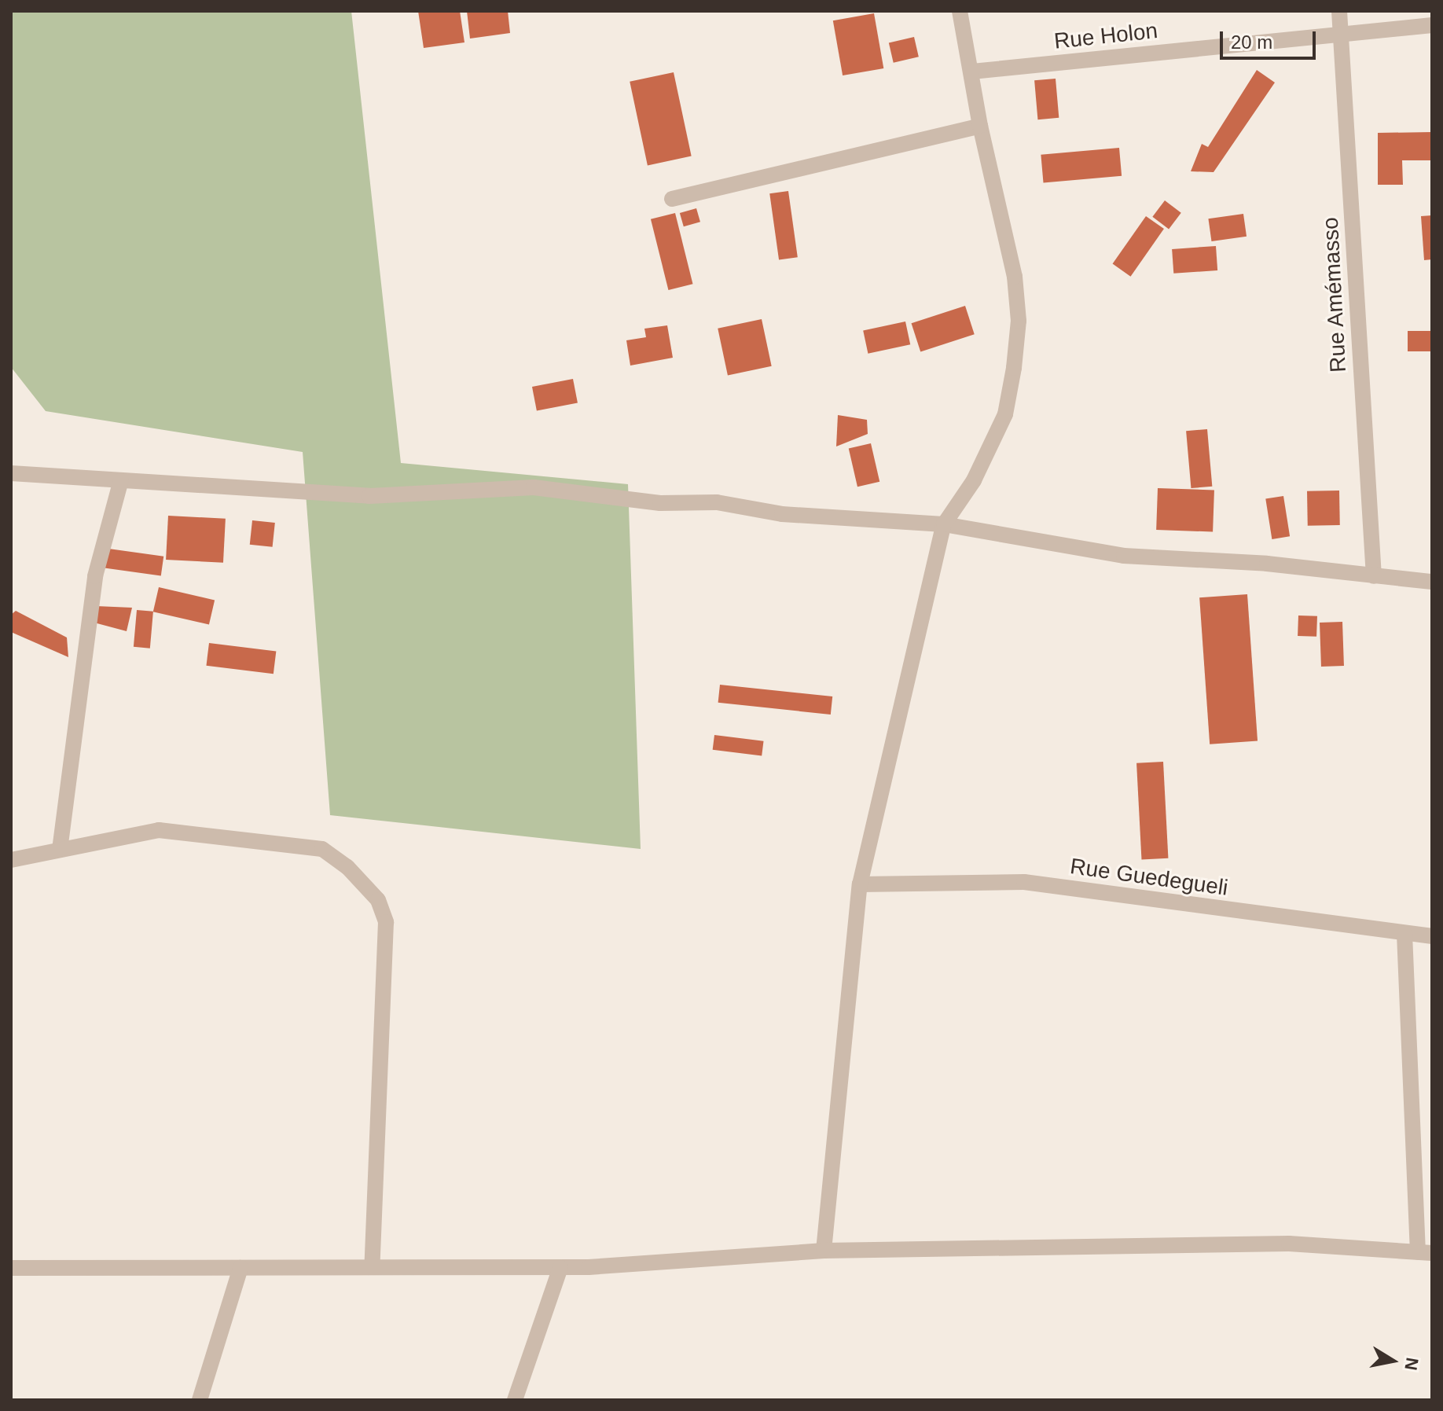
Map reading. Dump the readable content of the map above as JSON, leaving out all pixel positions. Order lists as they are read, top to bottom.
{
  "streets": {
    "street": ["Rue Holon", "Rue Amémasso", "Rue Guedegueli"]
  },
  "crossings": [
    ["Rue Holon", "Rue Amémasso"]
  ],
  "scale_bar": "20 m",
  "north": "right"
}
